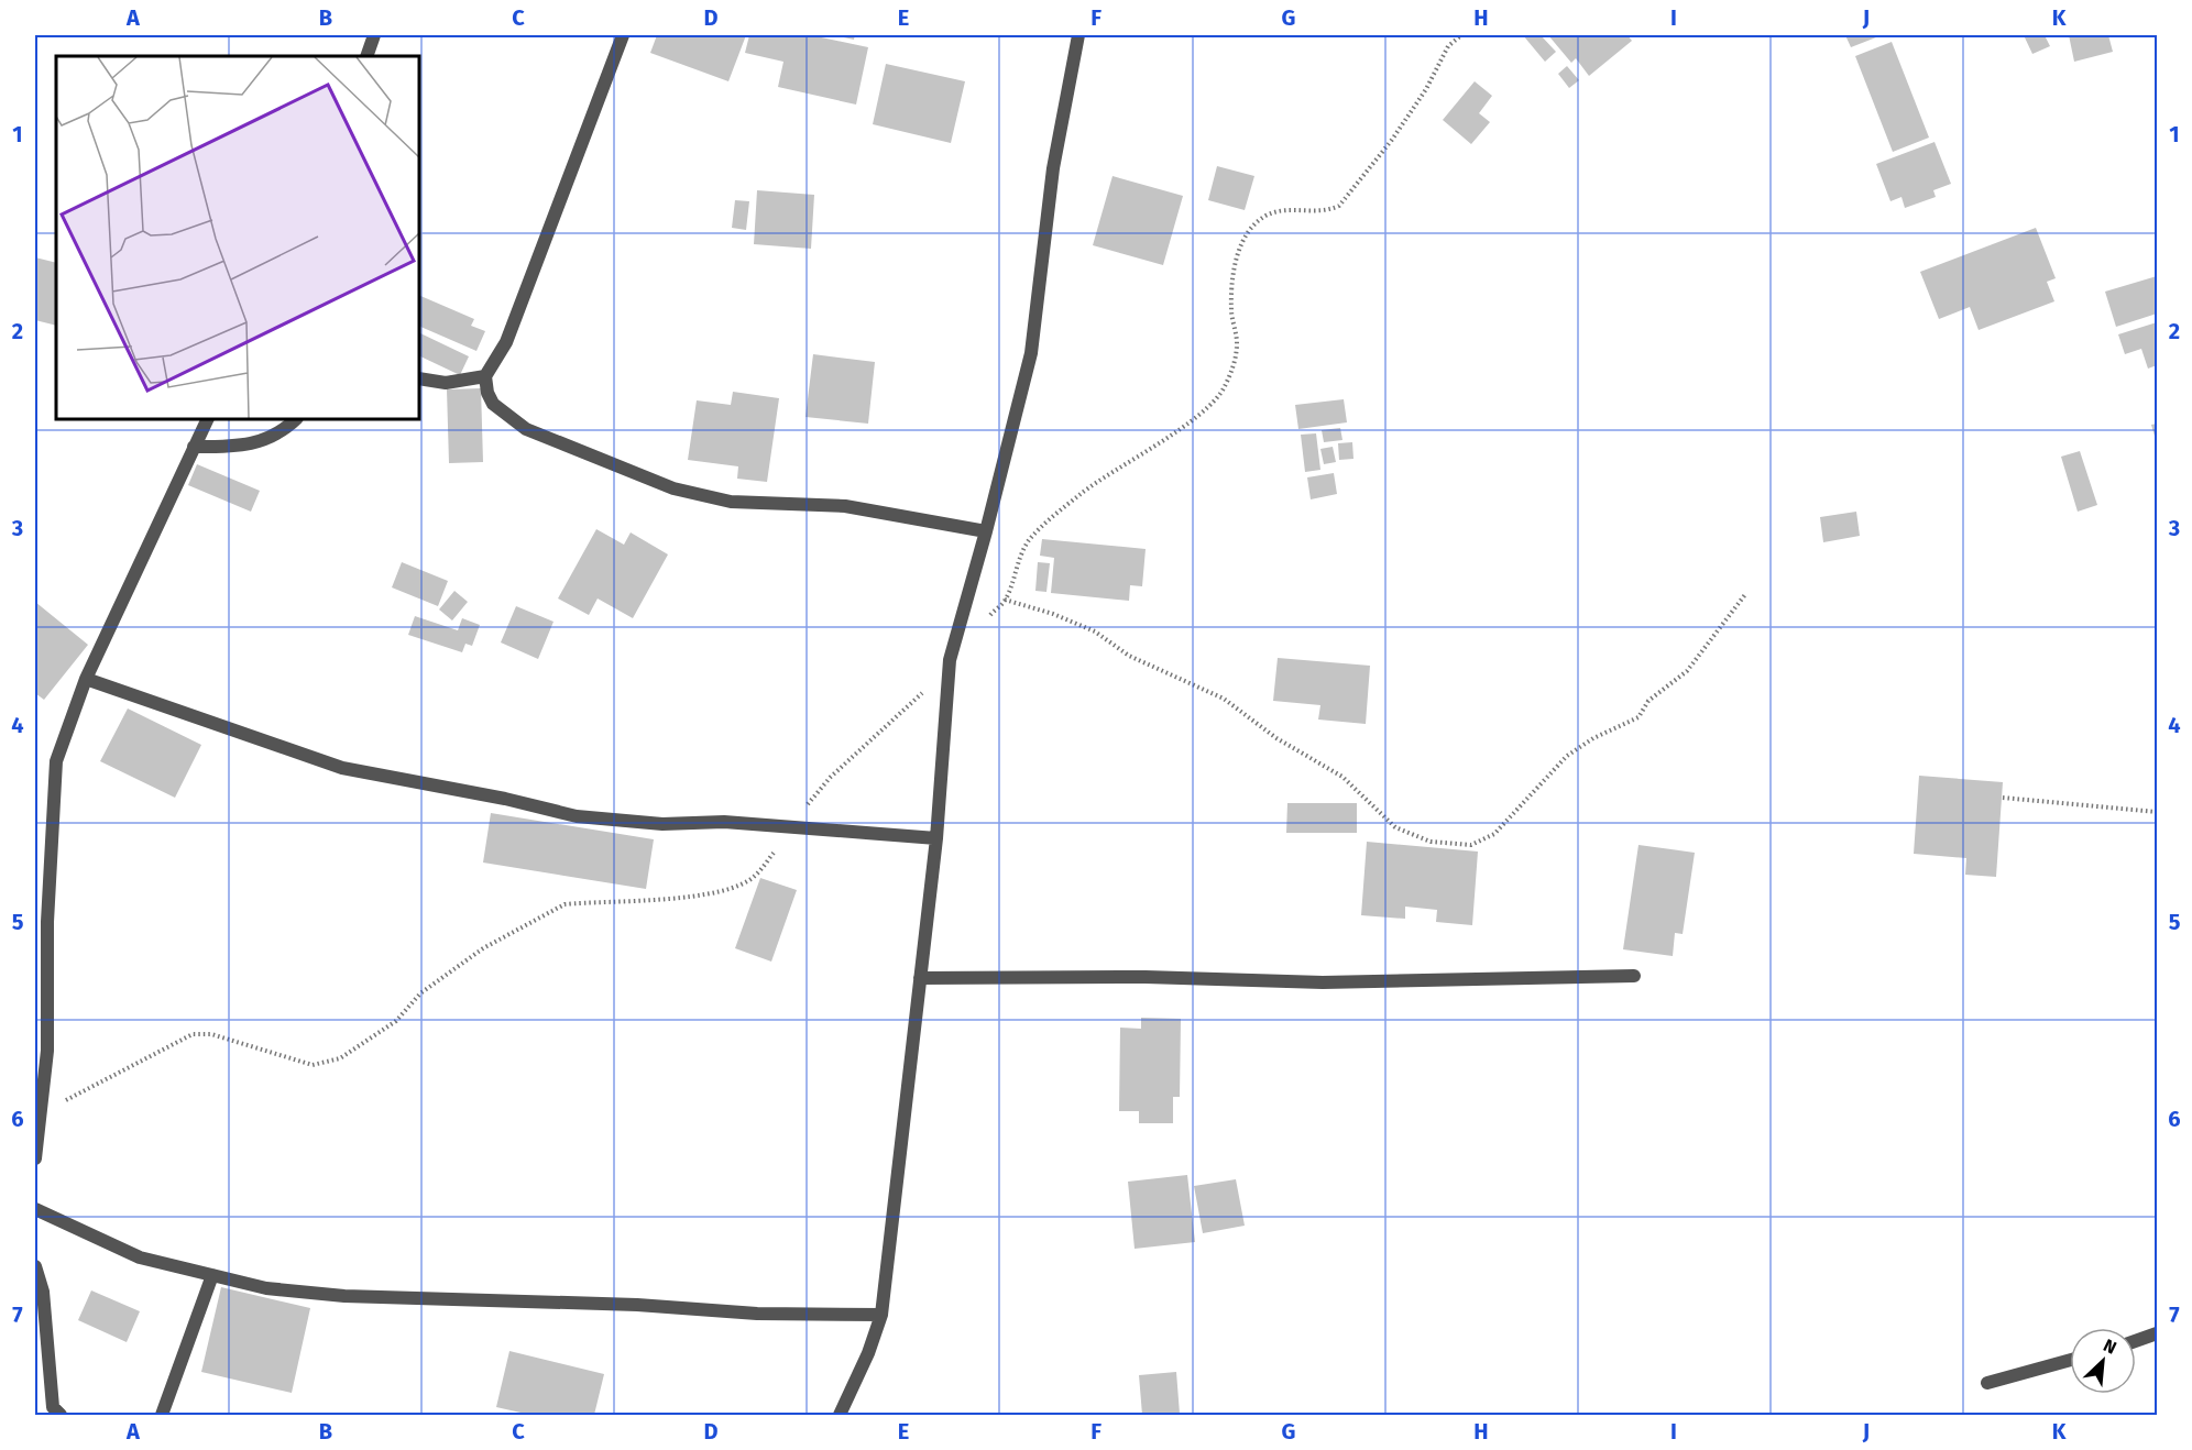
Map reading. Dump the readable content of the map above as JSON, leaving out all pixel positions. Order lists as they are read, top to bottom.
{
  "north": "top right",
  "grid": {
    "columns": [
      "A",
      "B",
      "C",
      "D",
      "E",
      "F",
      "G",
      "H",
      "I",
      "J",
      "K"
    ],
    "rows": [
      "1",
      "2",
      "3",
      "4",
      "5",
      "6",
      "7"
    ]
  }
}
